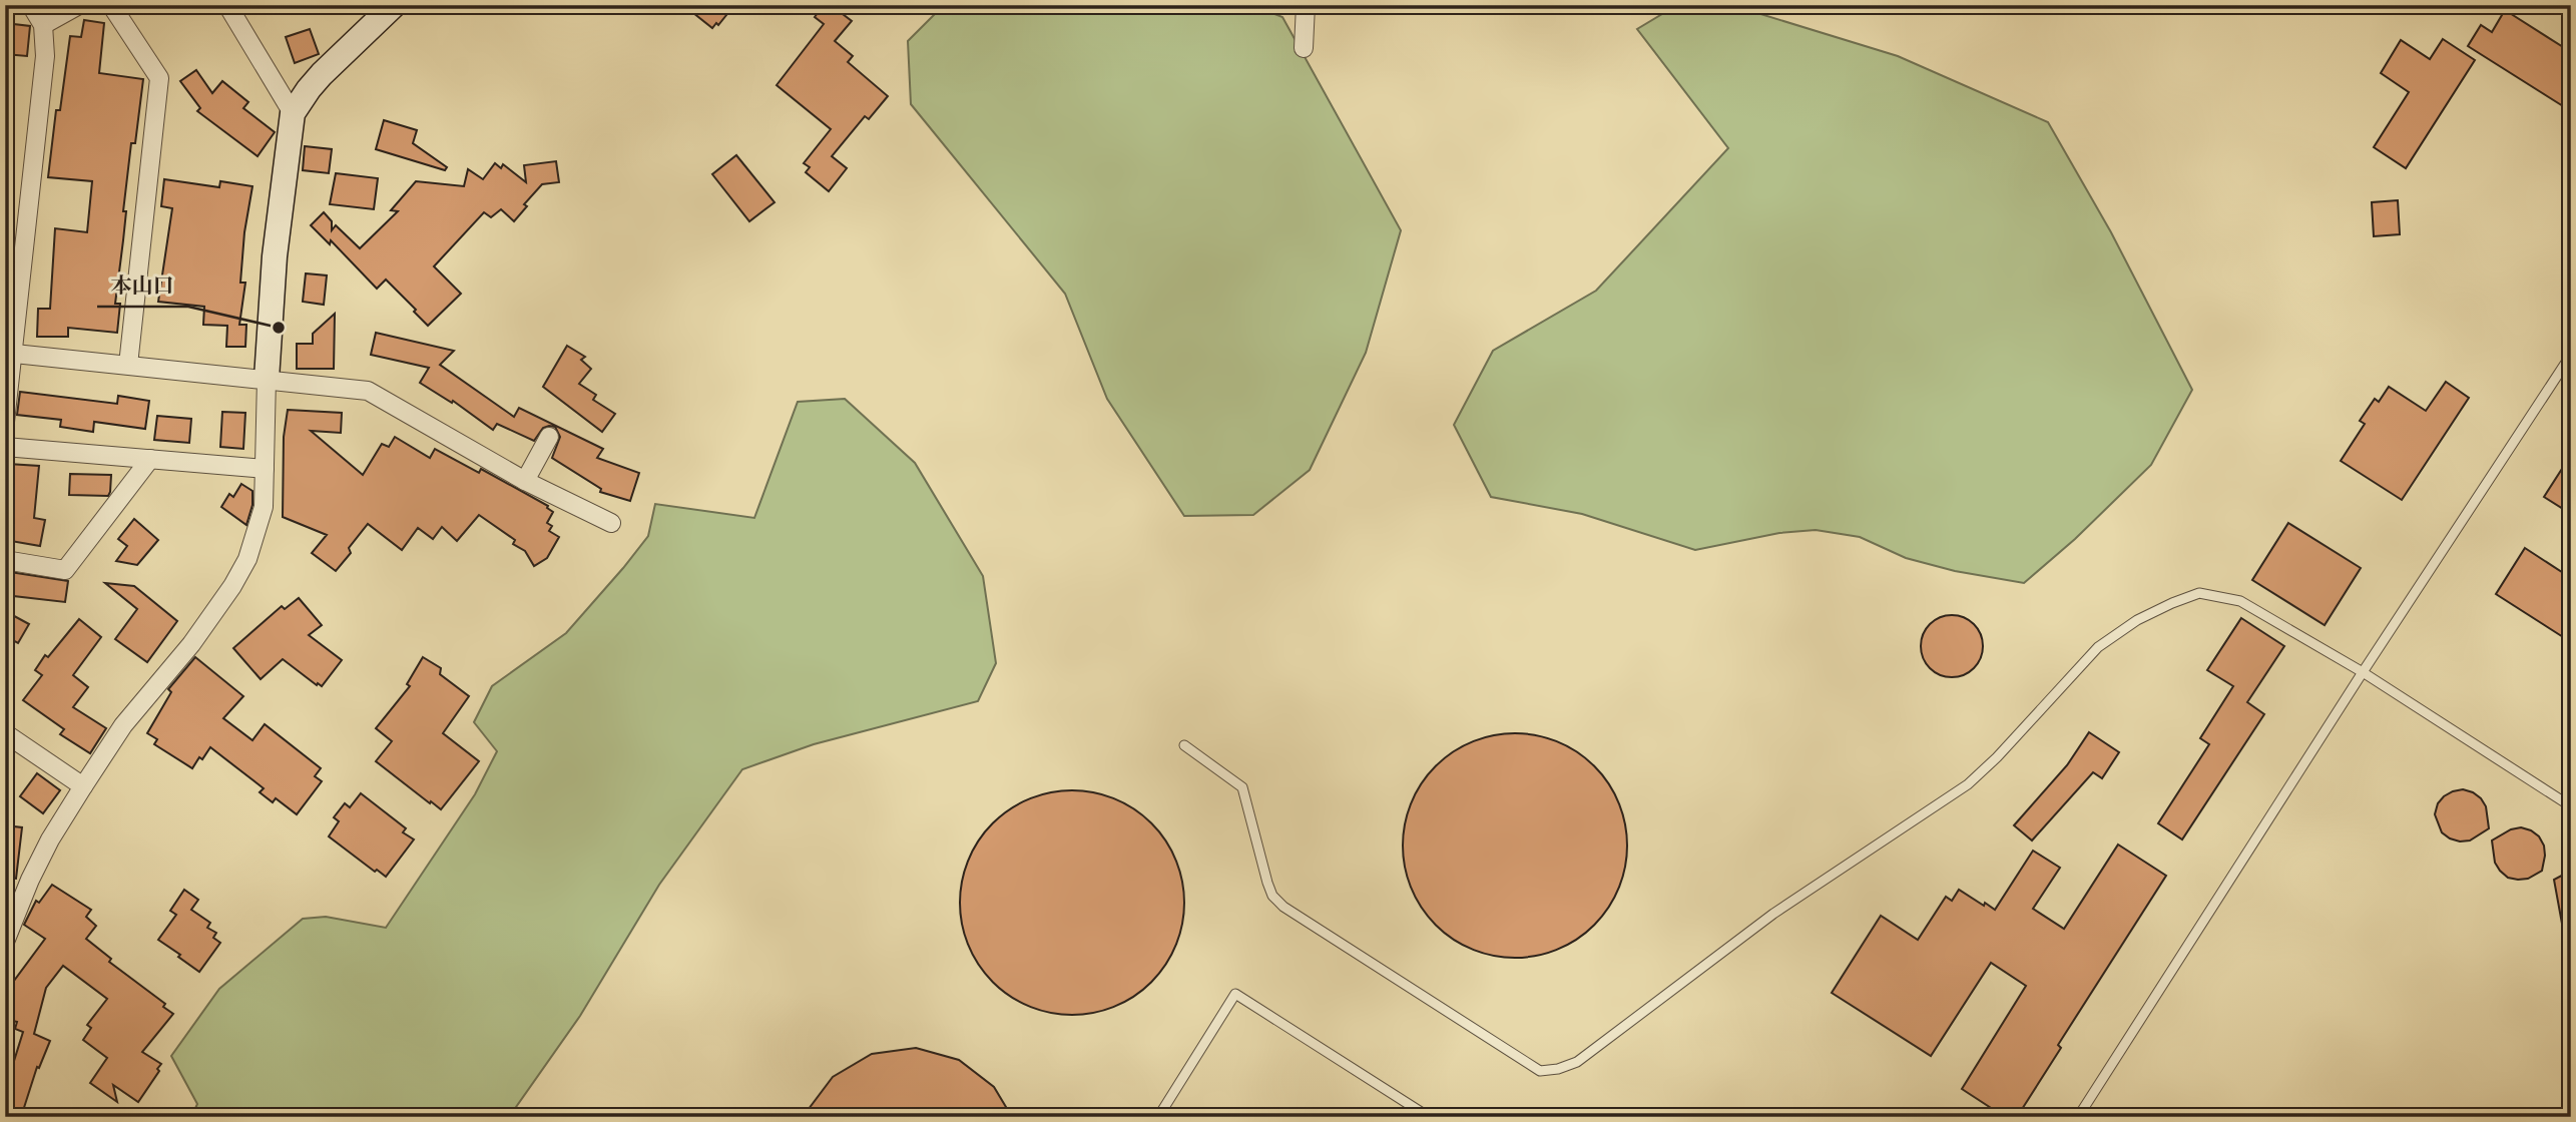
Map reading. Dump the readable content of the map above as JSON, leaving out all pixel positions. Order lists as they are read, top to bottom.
{
  "places": ["本山口"]
}
